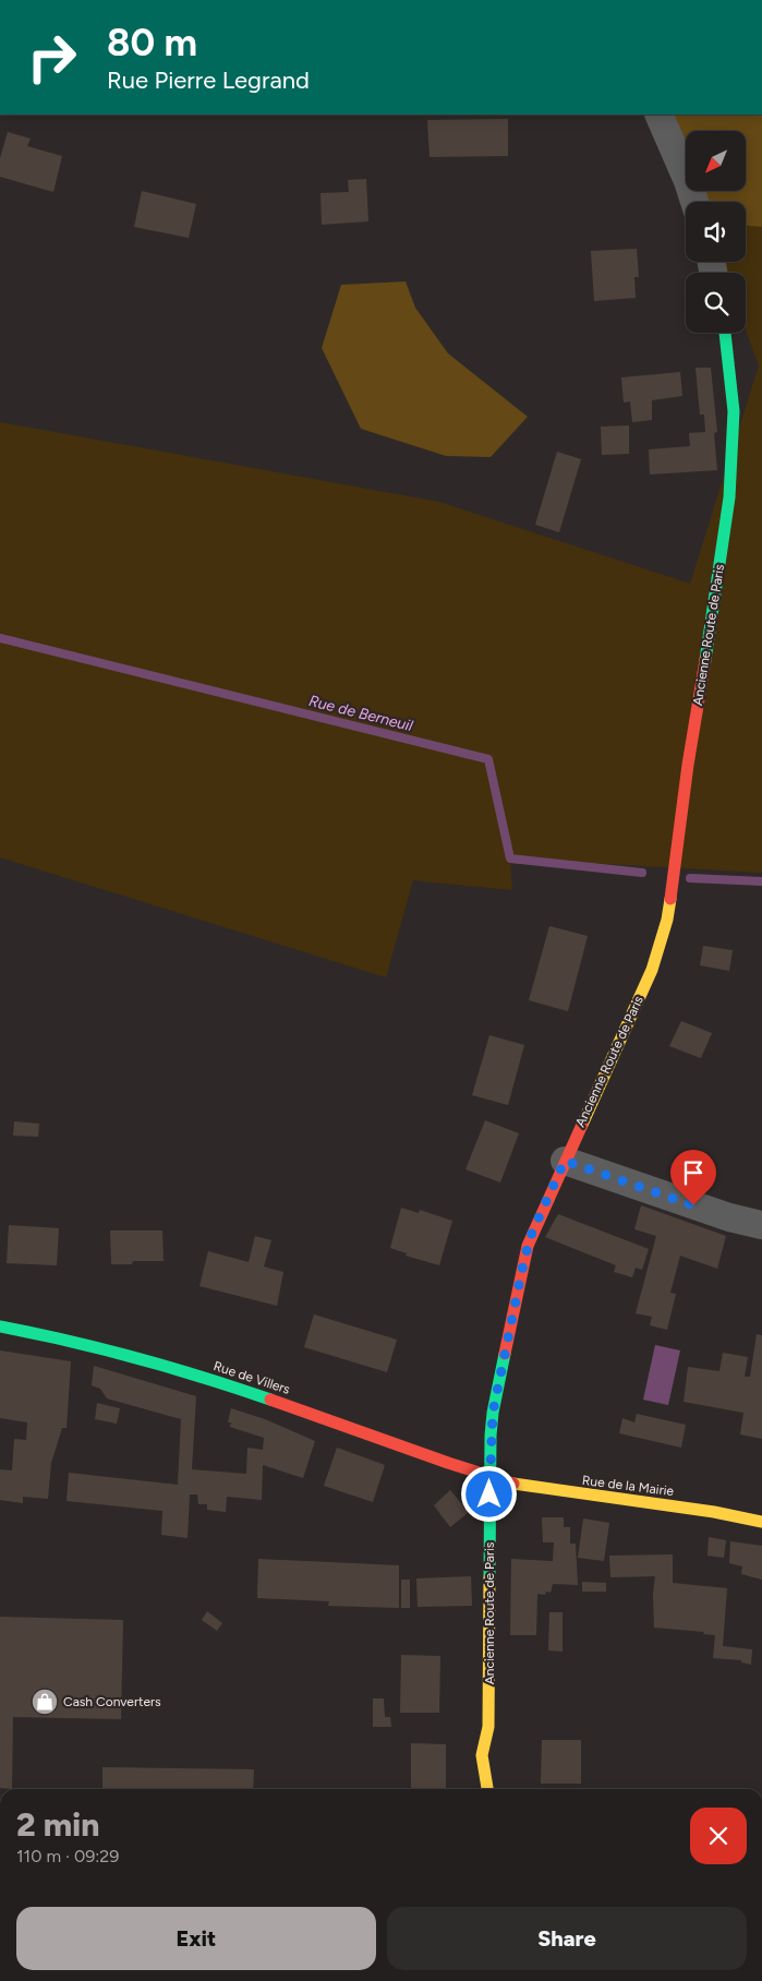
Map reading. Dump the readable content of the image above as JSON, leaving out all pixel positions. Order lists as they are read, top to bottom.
{
  "streets": {
    "street": ["Ancienne Route de Paris", "Rue de Villers", "Rue de la Mairie"]
  },
  "crossings": [
    ["Ancienne Route de Paris", "Rue de Villers"],
    ["Ancienne Route de Paris", "Rue de la Mairie"],
    ["Rue de Villers", "Rue de la Mairie"]
  ],
  "water": ["Rue de Berneuil"],
  "places": {
    "shop": ["Cash Converters"]
  },
  "north": "bottom left",
  "page": {
    "turn": ["80 m", "Rue Pierre Legrand"],
    "heading": ["2 min", "110 m · 09:29"],
    "buttons": ["Exit", "Share"]
  }
}
